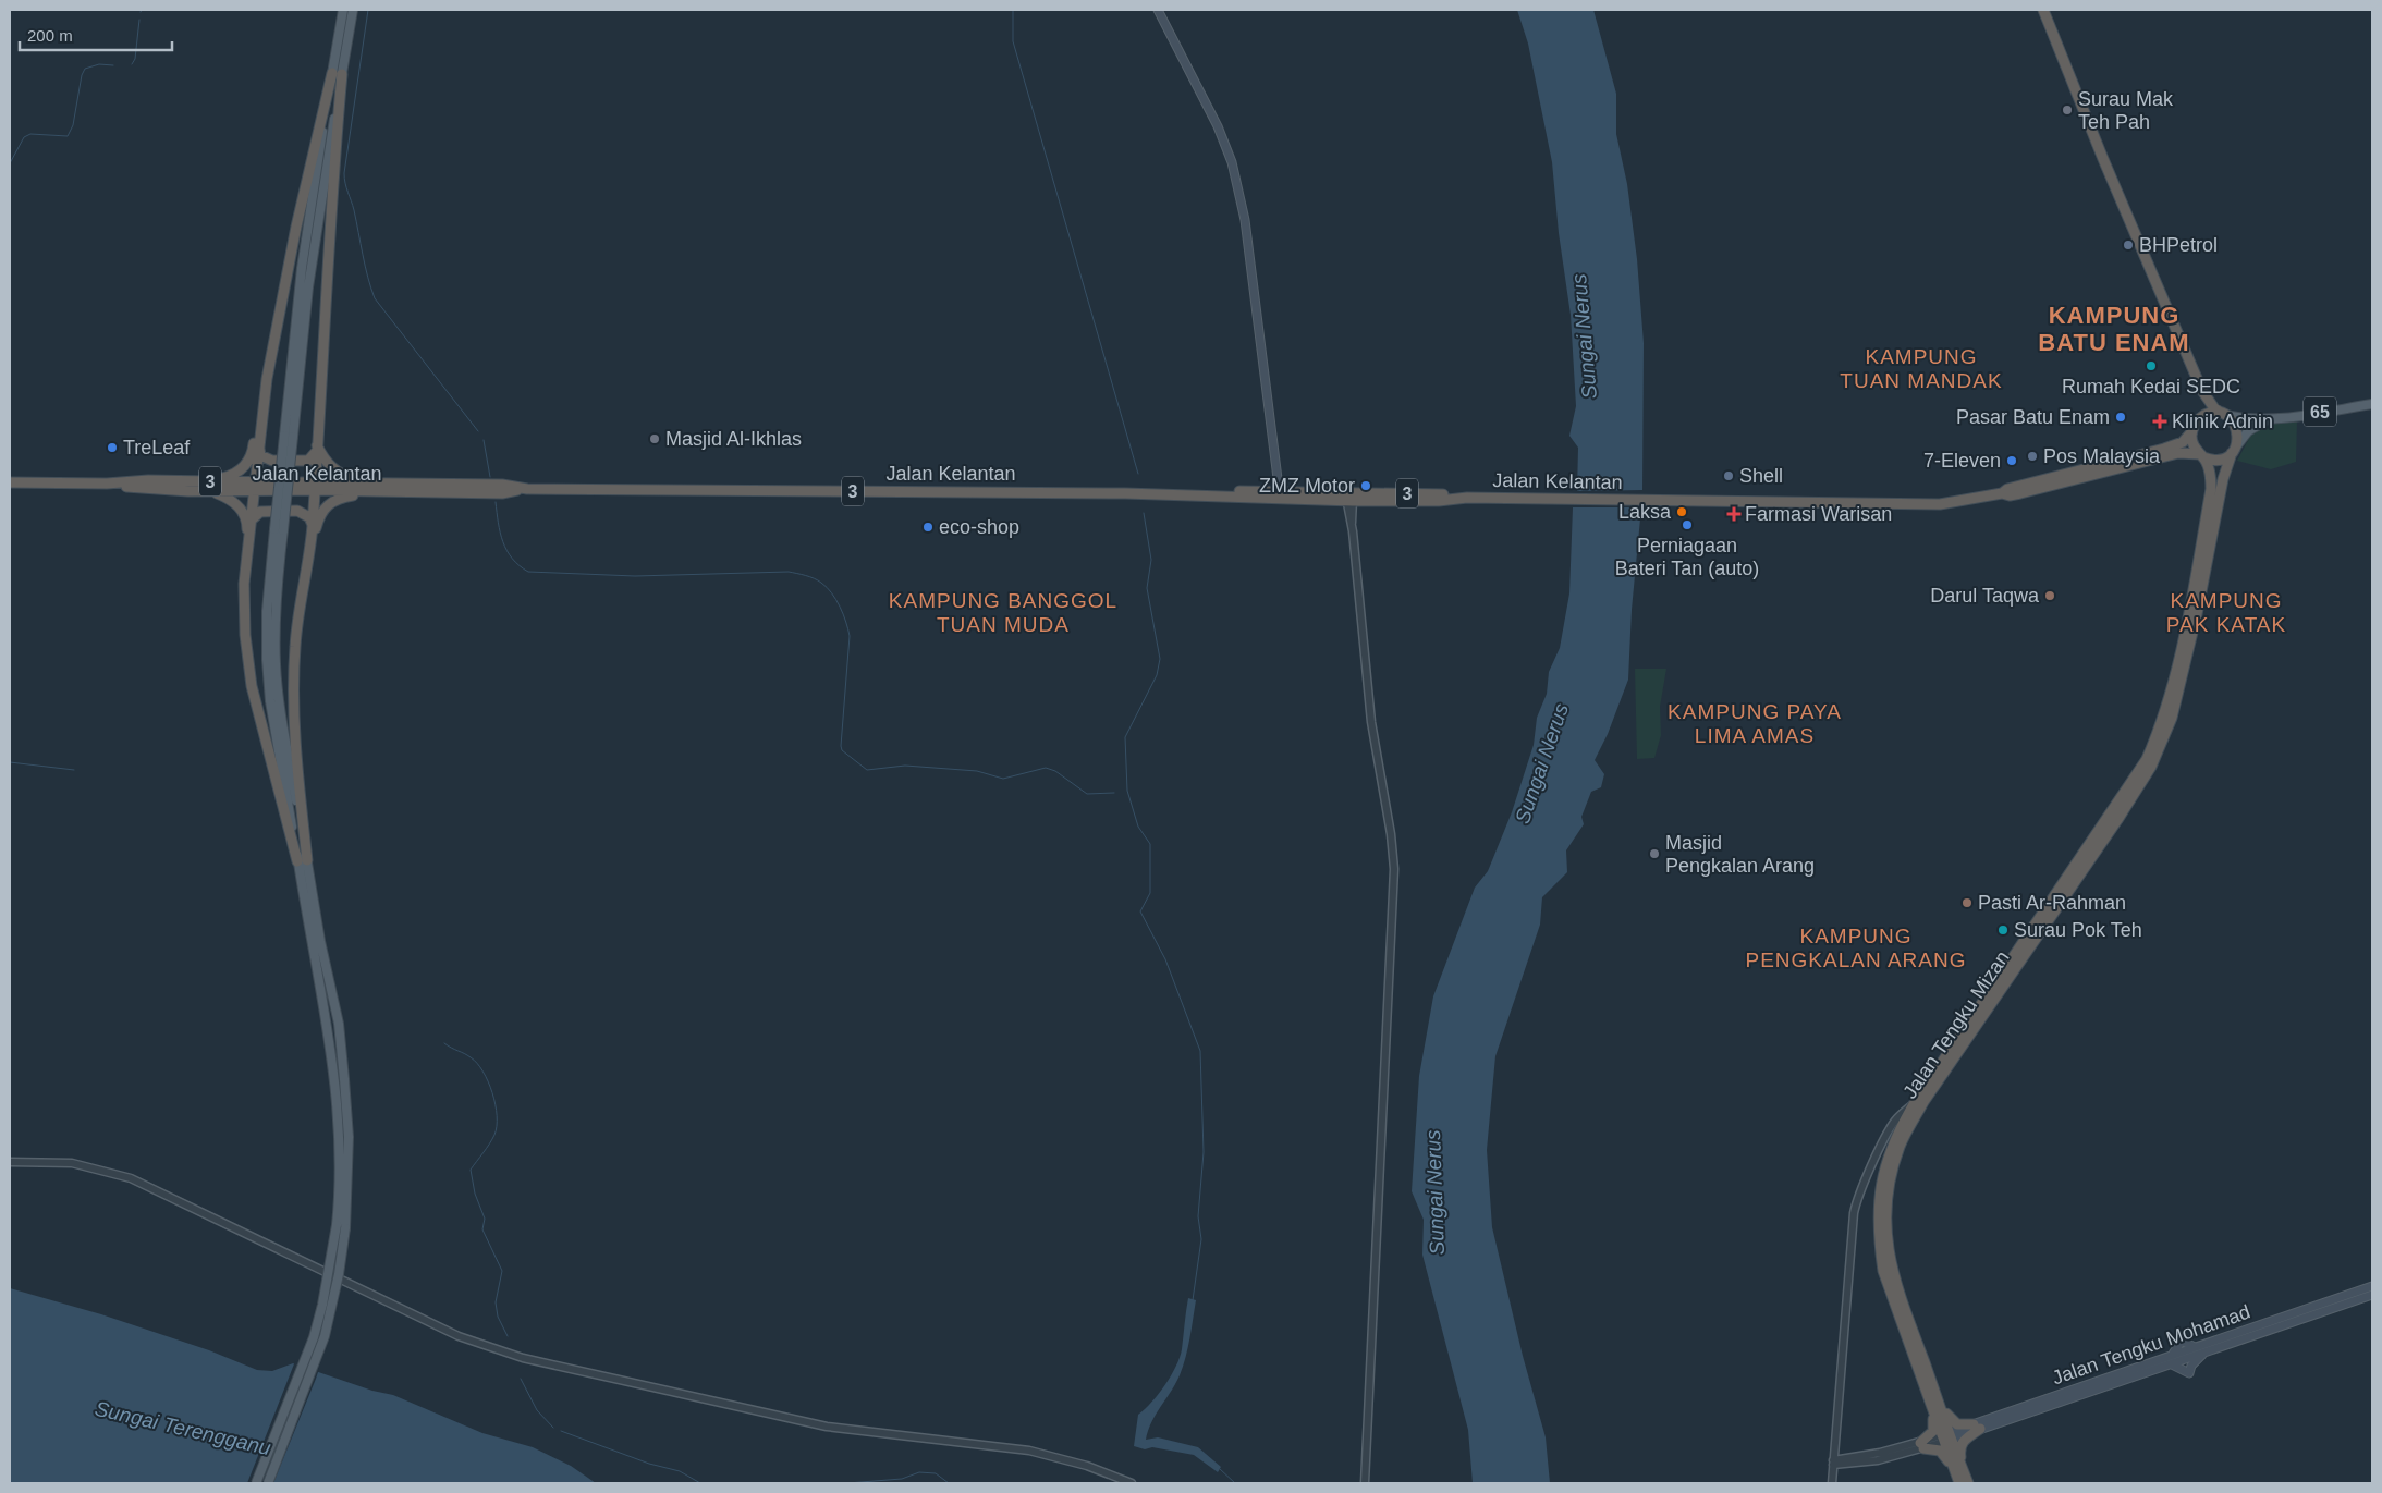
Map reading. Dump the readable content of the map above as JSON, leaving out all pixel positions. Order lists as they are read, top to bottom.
{
  "streets": {
    "highway": ["Jalan Kelantan", "3", "Jalan Tengku Mizan"],
    "main road": ["65", "Jalan Tengku Mohamad"]
  },
  "crossings": [
    ["65", "3"],
    ["65", "Jalan Tengku Mizan"],
    ["Jalan Kelantan", "3"],
    ["3", "Jalan Tengku Mizan"],
    ["Jalan Tengku Mizan", "Jalan Tengku Mohamad"]
  ],
  "districts": [
    "KAMPUNG BATU ENAM",
    "KAMPUNG TUAN MANDAK",
    "KAMPUNG BANGGOL TUAN MUDA",
    "KAMPUNG PAK KATAK",
    "KAMPUNG PAYA LIMA AMAS",
    "KAMPUNG PENGKALAN ARANG"
  ],
  "water": ["Sungai Nerus", "Sungai Terengganu"],
  "places": {
    "other": [
      "Surau Mak Teh Pah",
      "BHPetrol",
      "Rumah Kedai SEDC",
      "Pasar Batu Enam",
      "Masjid Al-Ikhlas",
      "TreLeaf",
      "Pos Malaysia",
      "7-Eleven",
      "Shell",
      "ZMZ Motor",
      "Laksa",
      "Perniagaan Bateri Tan (auto)",
      "eco-shop",
      "Darul Taqwa",
      "Masjid Pengkalan Arang",
      "Pasti Ar-Rahman",
      "Surau Pok Teh"
    ],
    "health": ["Klinik Adnin", "Farmasi Warisan"]
  },
  "scale_bar": "200 m"
}
